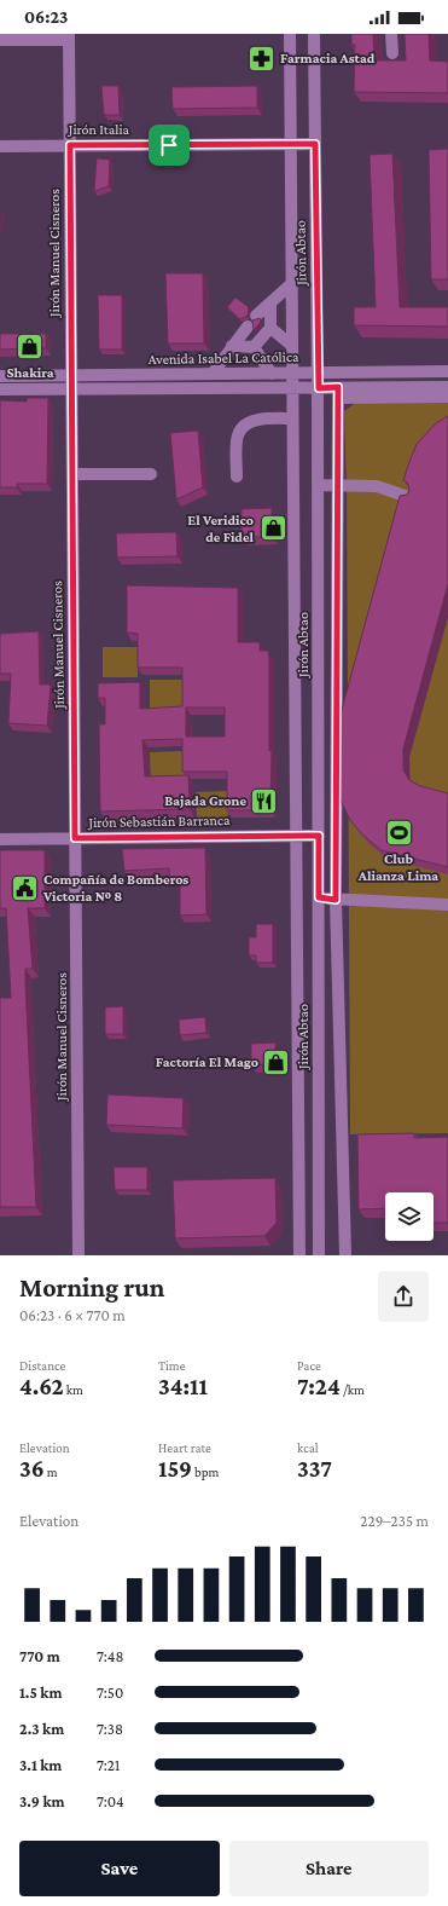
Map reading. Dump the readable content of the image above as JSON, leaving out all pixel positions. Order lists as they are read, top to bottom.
{
  "streets": {
    "street": [
      "Jirón Italia",
      "Jirón Manuel Cisneros",
      "Jirón Abtao",
      "Avenida Isabel La Católica",
      "Jirón Sebastián Barranca"
    ]
  },
  "crossings": [
    ["Jirón Italia", "Jirón Manuel Cisneros"],
    ["Jirón Italia", "Jirón Abtao"],
    ["Jirón Manuel Cisneros", "Avenida Isabel La Católica"],
    ["Jirón Manuel Cisneros", "Jirón Sebastián Barranca"],
    ["Jirón Abtao", "Avenida Isabel La Católica"],
    ["Jirón Abtao", "Jirón Sebastián Barranca"]
  ],
  "places": {
    "pharmacy": ["Farmacia Astad"],
    "shop": ["Shakira", "El Veridico de Fidel", "Factoría El Mago"],
    "restaurant": ["Bajada Grone"],
    "sports": ["Club Alianza Lima"],
    "public building": ["Compañía de Bomberos Victoria Nº 8"]
  },
  "page": {
    "status": "06:23",
    "heading": ["Morning run", "06:23 · 6 × 770 m"],
    "stats": [
      ["Distance", "4.62 km"],
      ["Time", "34:11"],
      ["Pace", "7:24 /km"],
      ["Elevation", "36 m"],
      ["Heart rate", "159 bpm"],
      ["kcal", "337"]
    ],
    "chart": ["Elevation", "229–235 m"],
    "list": [
      {
        "name": "770 m",
        "note": "7:48"
      },
      {
        "name": "1.5 km",
        "note": "7:50"
      },
      {
        "name": "2.3 km",
        "note": "7:38"
      },
      {
        "name": "3.1 km",
        "note": "7:21"
      },
      {
        "name": "3.9 km",
        "note": "7:04"
      }
    ],
    "buttons": ["Save", "Share"]
  }
}
